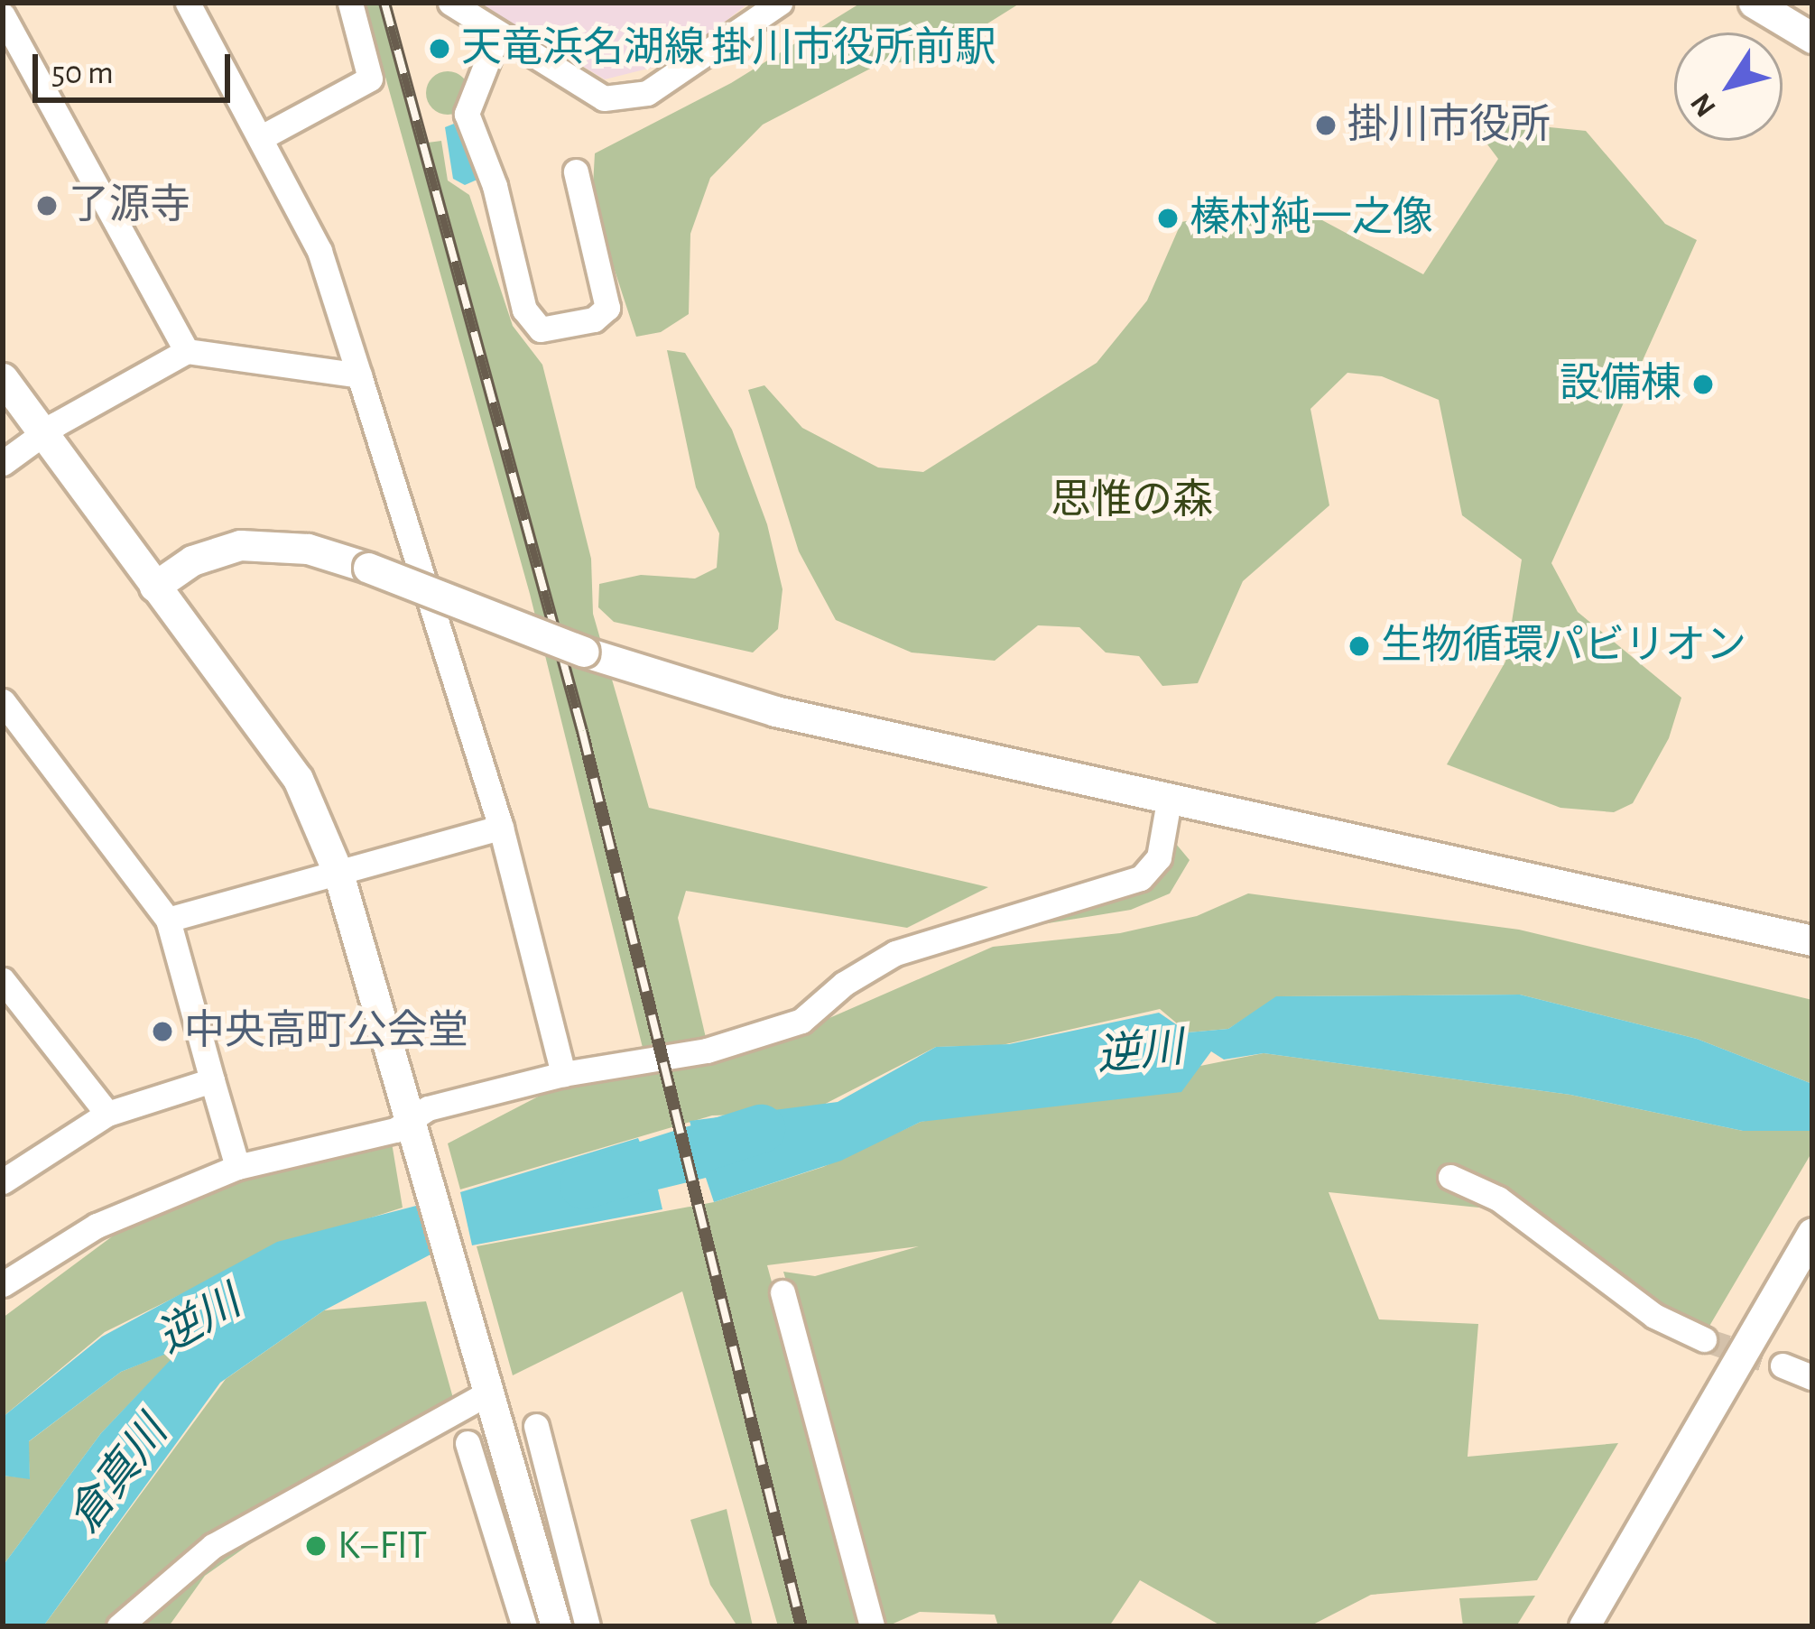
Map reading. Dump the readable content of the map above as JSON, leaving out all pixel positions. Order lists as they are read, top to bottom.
{
  "water": ["逆川", "倉真川"],
  "parks": ["思惟の森"],
  "places": [
    "天竜浜名湖線 掛川市役所前駅",
    "掛川市役所",
    "了源寺",
    "榛村純一之像",
    "設備棟",
    "生物循環パビリオン",
    "中央高町公会堂",
    "K−FIT"
  ],
  "scale_bar": "50 m",
  "north": "bottom left"
}
